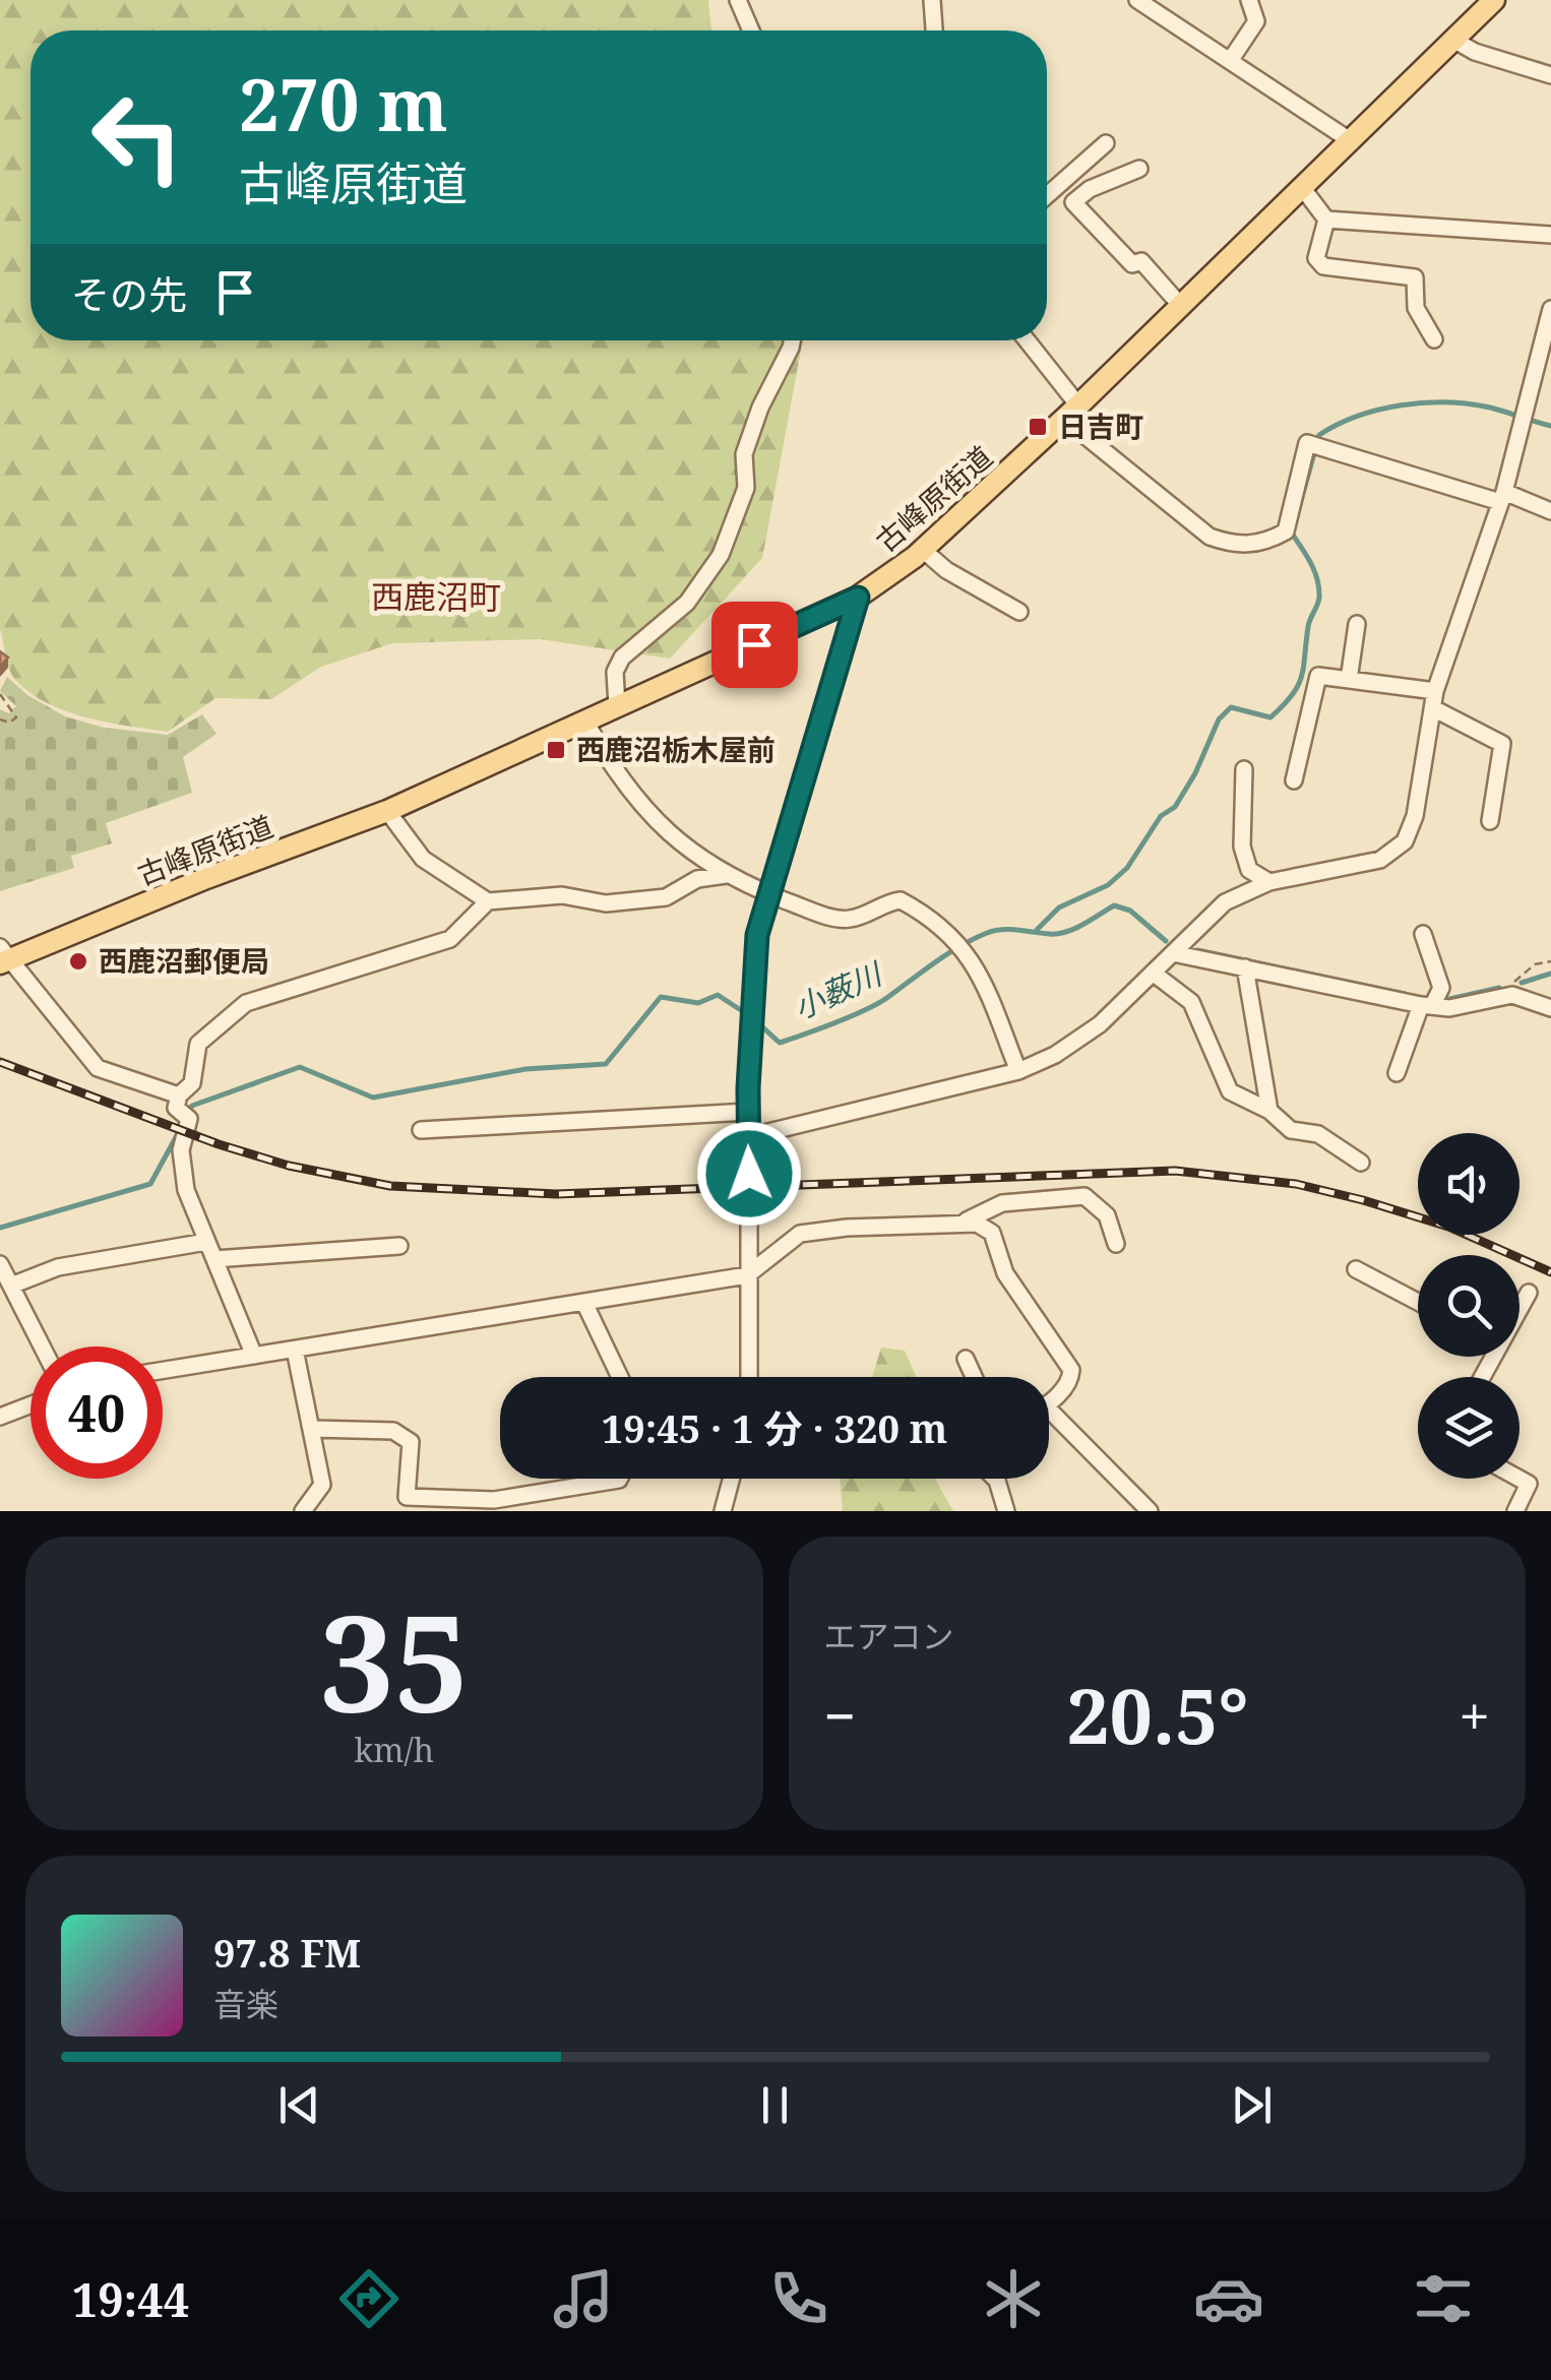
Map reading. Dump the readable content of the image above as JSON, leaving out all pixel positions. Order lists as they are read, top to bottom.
{
  "streets": {
    "main road": ["古峰原街道"]
  },
  "districts": ["西鹿沼町"],
  "water": ["小薮川"],
  "places": {
    "transit": ["日吉町", "西鹿沼栃木屋前"],
    "other": ["西鹿沼郵便局"]
  },
  "page": {
    "turn": ["270 m", "古峰原街道"],
    "then": "その先",
    "limit": "40",
    "trip": "19:45 · 1 分 · 320 m",
    "tile": [
      ["35", "km/h"],
      "エアコン"
    ],
    "heat": ["−", "20.5°", "+"],
    "song": ["97.8 FM", "音楽"],
    "tabs": "19:44"
  }
}
